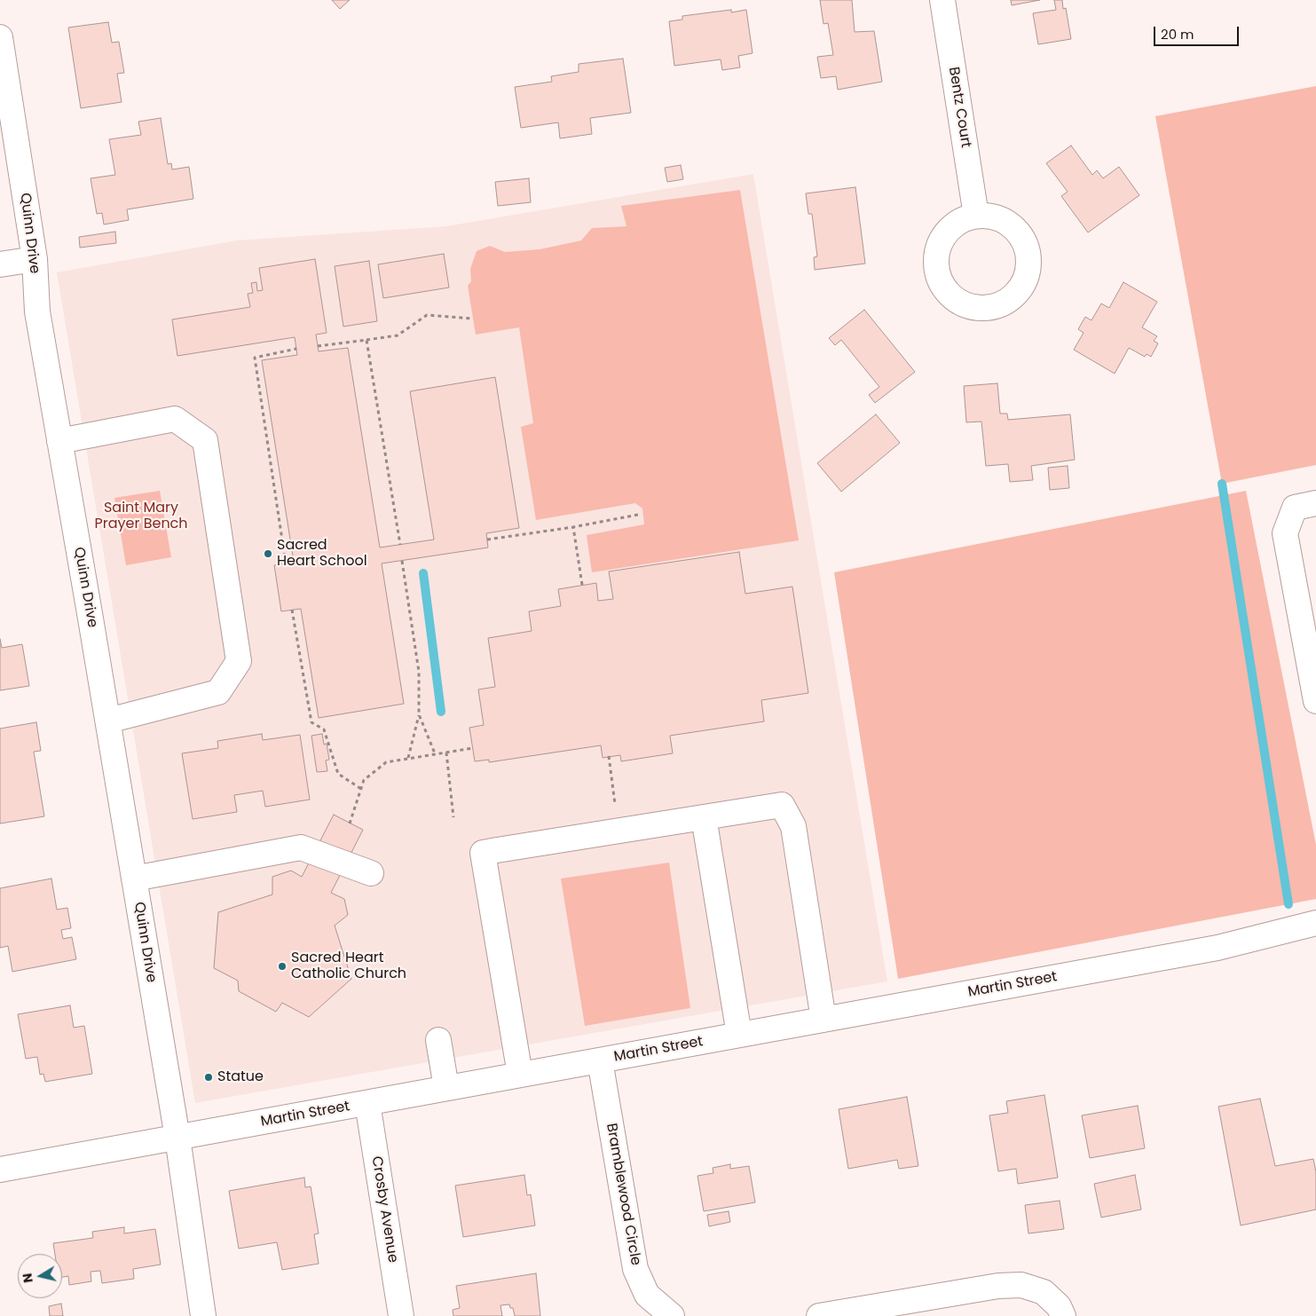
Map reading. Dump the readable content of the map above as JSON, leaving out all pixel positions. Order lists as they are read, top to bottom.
{
  "streets": {
    "street": [
      "Bentz Court",
      "Quinn Drive",
      "Martin Street",
      "Bramblewood Circle",
      "Crosby Avenue"
    ]
  },
  "crossings": [
    ["Quinn Drive", "Martin Street"],
    ["Martin Street", "Bramblewood Circle"],
    ["Martin Street", "Crosby Avenue"]
  ],
  "parks": ["Saint Mary Prayer Bench"],
  "places": ["Sacred Heart School", "Sacred Heart Catholic Church", "Statue"],
  "scale_bar": "20 m",
  "north": "left"
}
